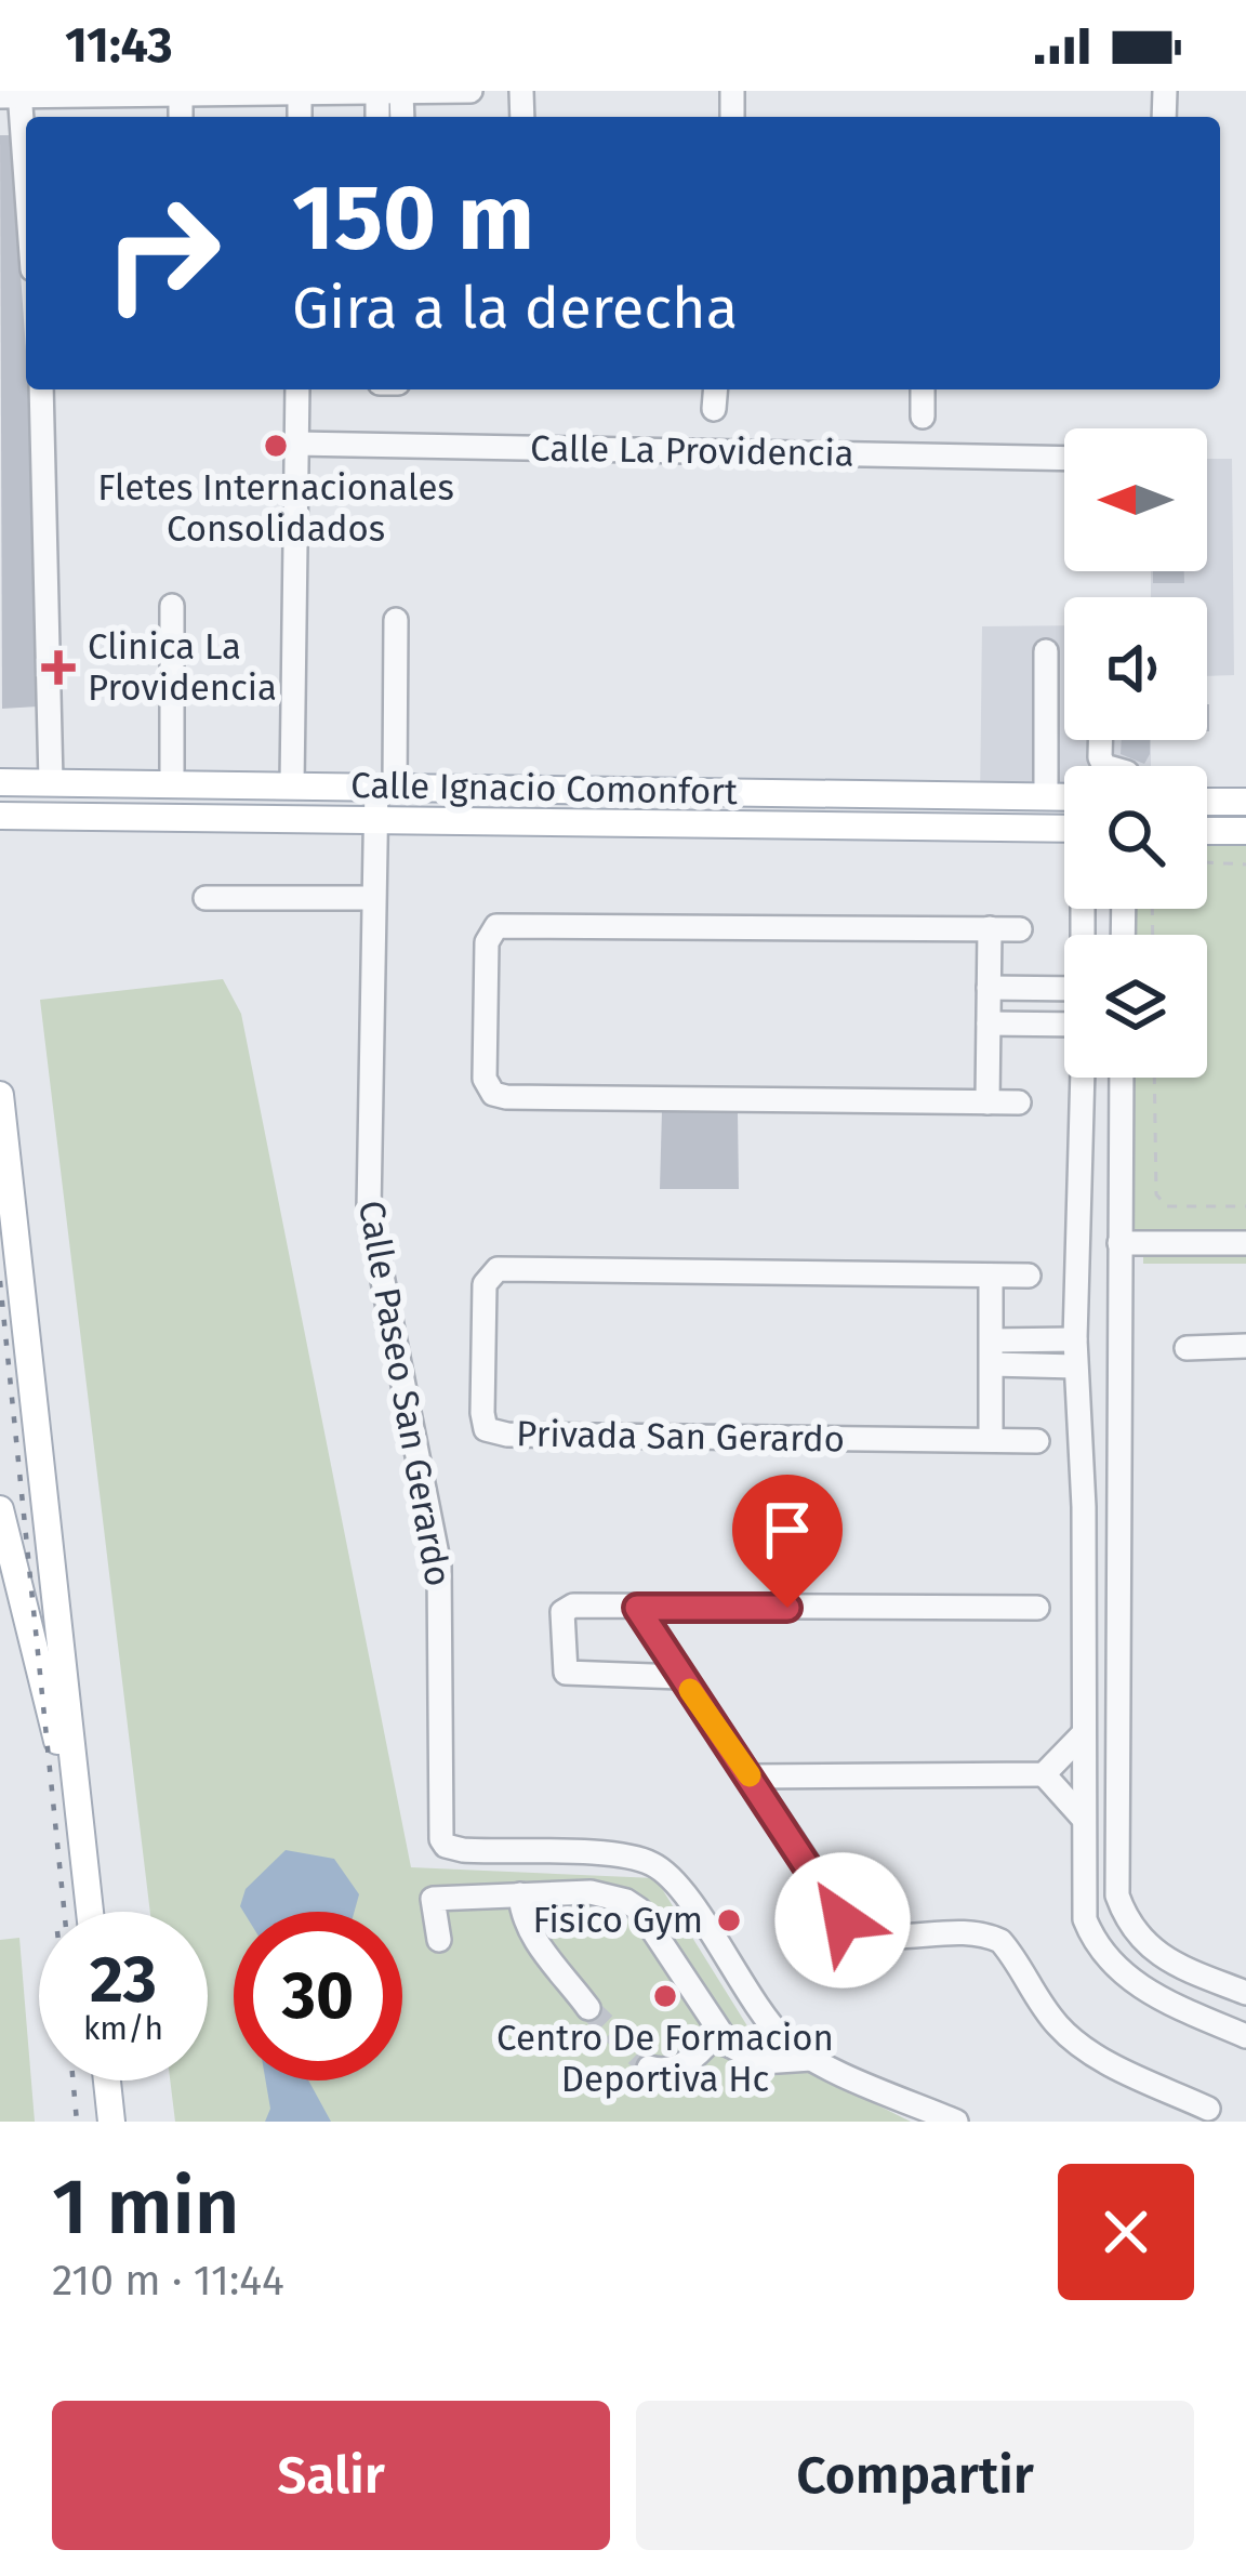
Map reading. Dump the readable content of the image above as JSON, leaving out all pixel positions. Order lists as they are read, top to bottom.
{
  "streets": {
    "main road": ["Calle Ignacio Comonfort"],
    "street": ["Calle La Providencia", "Calle Paseo San Gerardo", "Privada San Gerardo"]
  },
  "crossings": [
    ["Calle Ignacio Comonfort", "Calle Paseo San Gerardo"]
  ],
  "places": {
    "other": ["Fletes Internacionales Consolidados", "Fisico Gym", "Centro De Formacion Deportiva Hc"],
    "health": ["Clinica La Providencia"]
  },
  "north": "left",
  "page": {
    "status": "11:43",
    "turn": ["150 m", "Gira a la derecha"],
    "speed": "23 km/h",
    "limit": "30",
    "heading": ["1 min", "210 m · 11:44"],
    "buttons": ["Salir", "Compartir"]
  }
}
